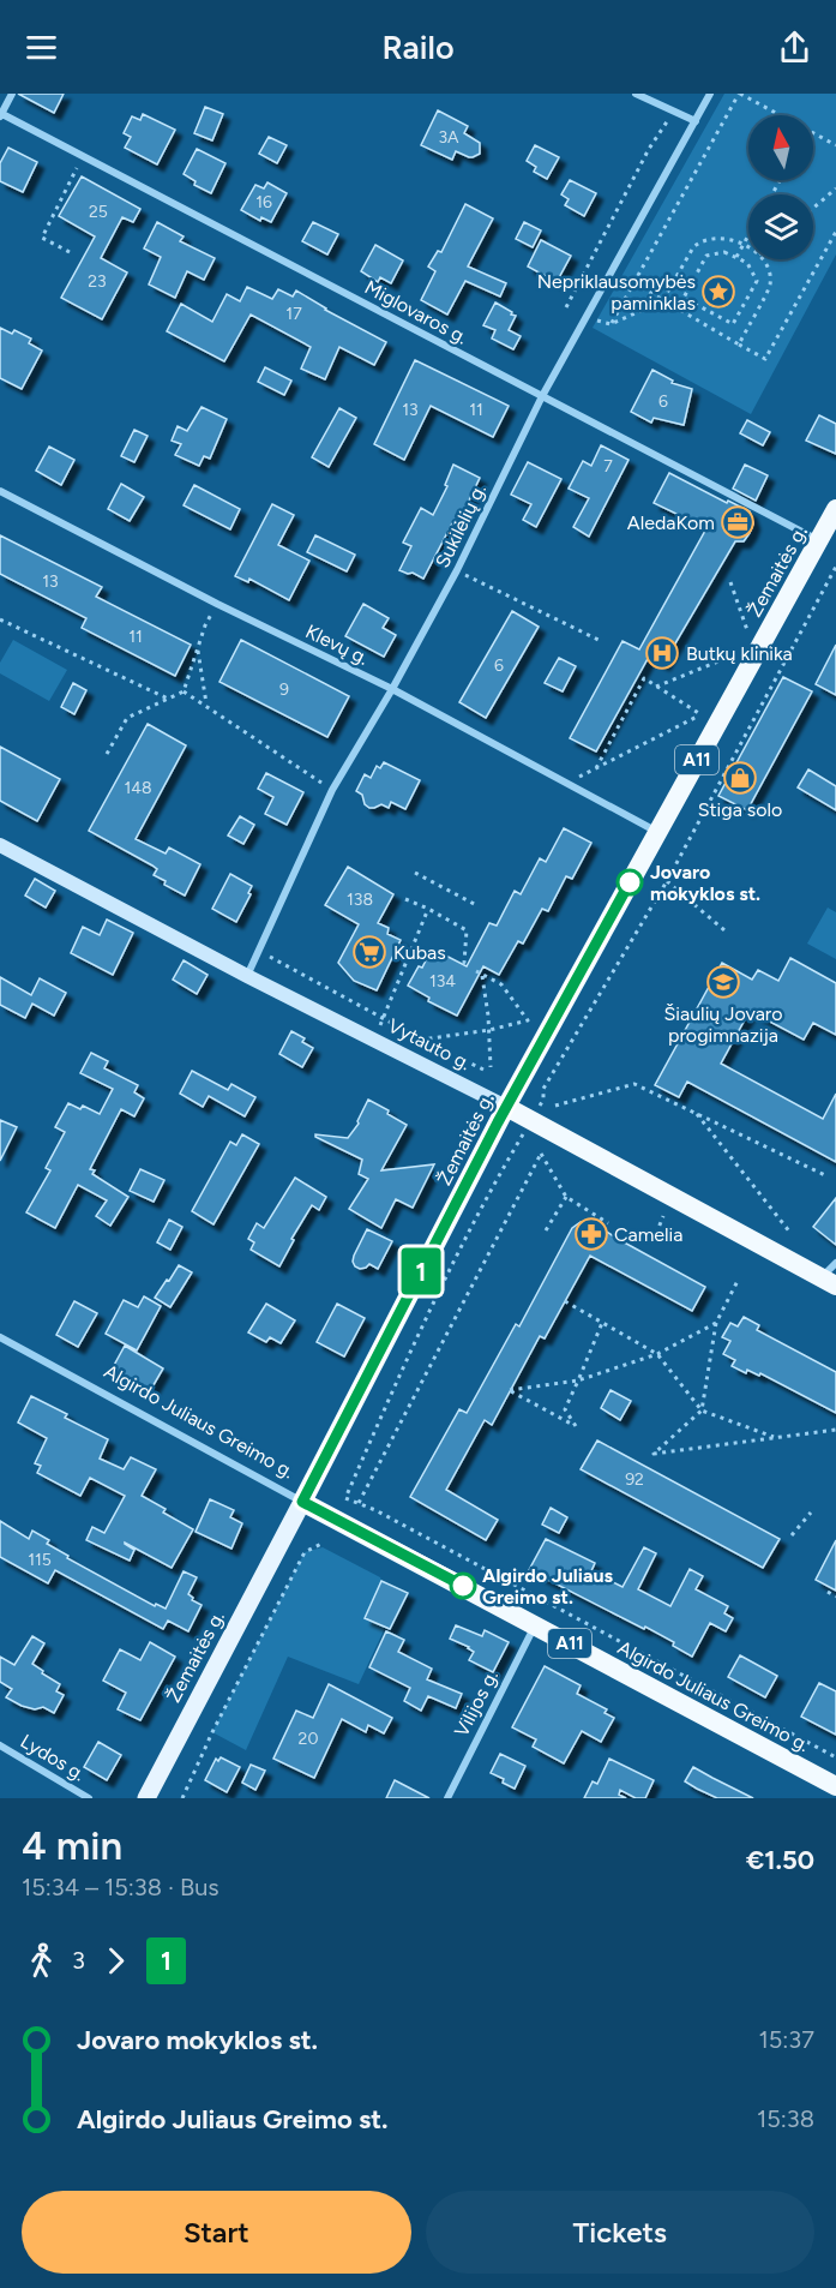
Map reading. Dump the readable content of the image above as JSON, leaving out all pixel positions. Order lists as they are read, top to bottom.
{
  "streets": {
    "highway": [
      "Žemaitės g.",
      "A11",
      "Vytauto g.",
      "Algirdo Juliaus Greimo g."
    ],
    "street": [
      "Miglovaros g.",
      "Sukilėlių g.",
      "Klevų g.",
      "Vilijos g.",
      "Lydos g."
    ]
  },
  "crossings": [
    ["Miglovaros g.", "Sukilėlių g."],
    ["Miglovaros g.", "Žemaitės g."],
    ["Sukilėlių g.", "Klevų g."],
    ["Sukilėlių g.", "Vytauto g."],
    ["Žemaitės g.", "Klevų g."],
    ["Žemaitės g.", "Vytauto g."],
    ["Žemaitės g.", "Algirdo Juliaus Greimo g."],
    ["Algirdo Juliaus Greimo g.", "Vilijos g."]
  ],
  "places": {
    "place": ["Nepriklausomybės paminklas"],
    "office": ["AledaKom"],
    "hospital": ["Butkų klinika"],
    "shop": ["Stiga solo"],
    "other": ["Jovaro mokyklos st.", "Algirdo Juliaus Greimo st."],
    "supermarket": ["Kubas"],
    "school or university": ["Šiaulių Jovaro progimnazija"],
    "pharmacy": ["Camelia"]
  },
  "lines": ["bus line 1"],
  "house_numbers": [
    "3A",
    "16",
    "25",
    "23",
    "17",
    "6",
    "13",
    "11",
    "7",
    "13",
    "11",
    "6",
    "9",
    "148",
    "138",
    "134",
    "92",
    "115",
    "20"
  ],
  "north": "top",
  "page": {
    "header": "Railo",
    "on_map": "1",
    "heading": ["4 min", "15:34 – 15:38 · Bus", "€1.50"],
    "legs": ["3", "1"],
    "list": [
      {
        "name": "Jovaro mokyklos st.",
        "value": "15:37"
      },
      {
        "name": "Algirdo Juliaus Greimo st.",
        "value": "15:38"
      }
    ],
    "buttons": ["Start", "Tickets"]
  }
}
